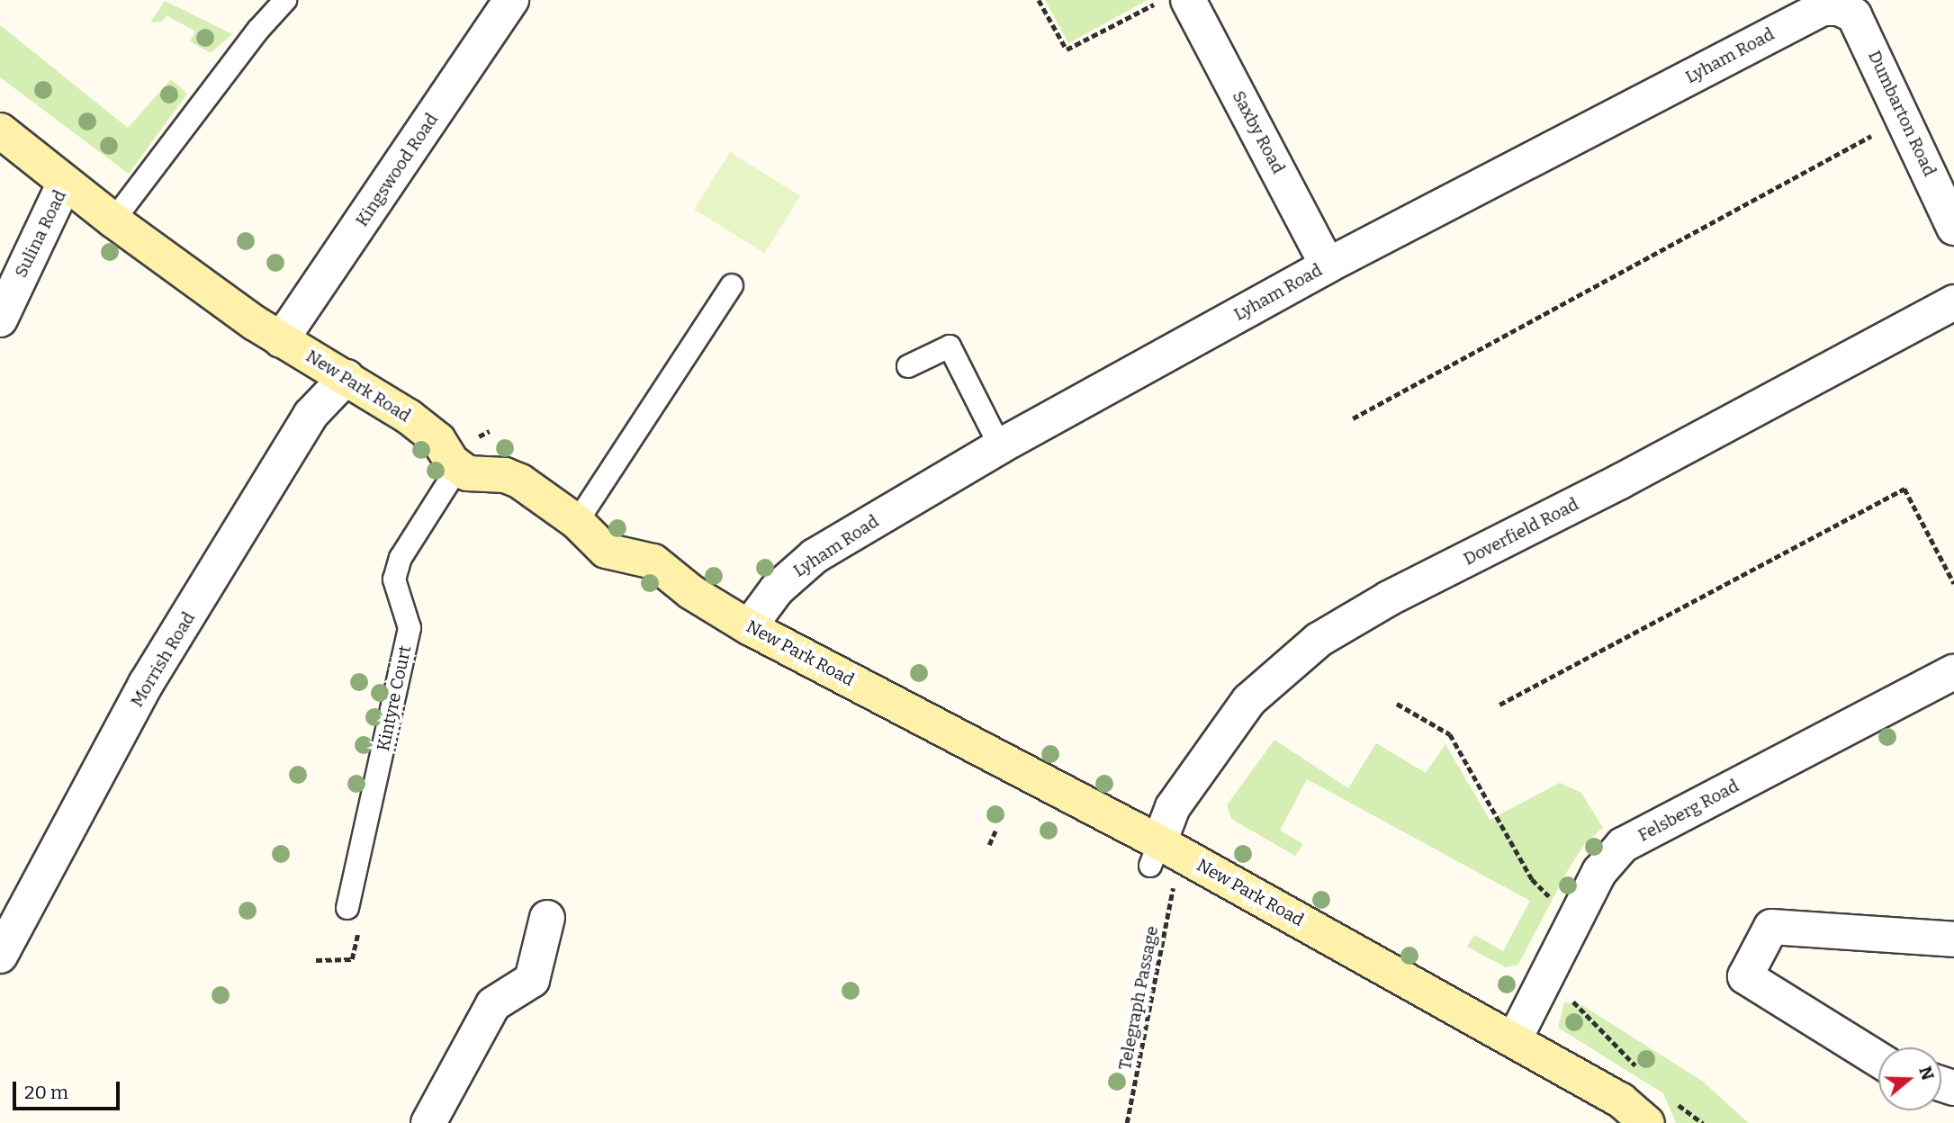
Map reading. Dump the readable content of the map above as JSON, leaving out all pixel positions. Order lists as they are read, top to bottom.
{
  "streets": {
    "street": [
      "Lyham Road",
      "Dumbarton Road",
      "Saxby Road",
      "Kingswood Road",
      "Sulina Road",
      "New Park Road",
      "Doverfield Road",
      "Morrish Road",
      "Felsberg Road"
    ],
    "lane": ["Kintyre Court"],
    "path": ["Telegraph Passage"]
  },
  "crossings": [
    ["Lyham Road", "Dumbarton Road"],
    ["Lyham Road", "Saxby Road"],
    ["Lyham Road", "New Park Road"],
    ["Kingswood Road", "New Park Road"],
    ["Sulina Road", "New Park Road"],
    ["New Park Road", "Doverfield Road"],
    ["New Park Road", "Morrish Road"],
    ["New Park Road", "Kintyre Court"],
    ["New Park Road", "Felsberg Road"]
  ],
  "scale_bar": "20 m",
  "north": "right"
}
